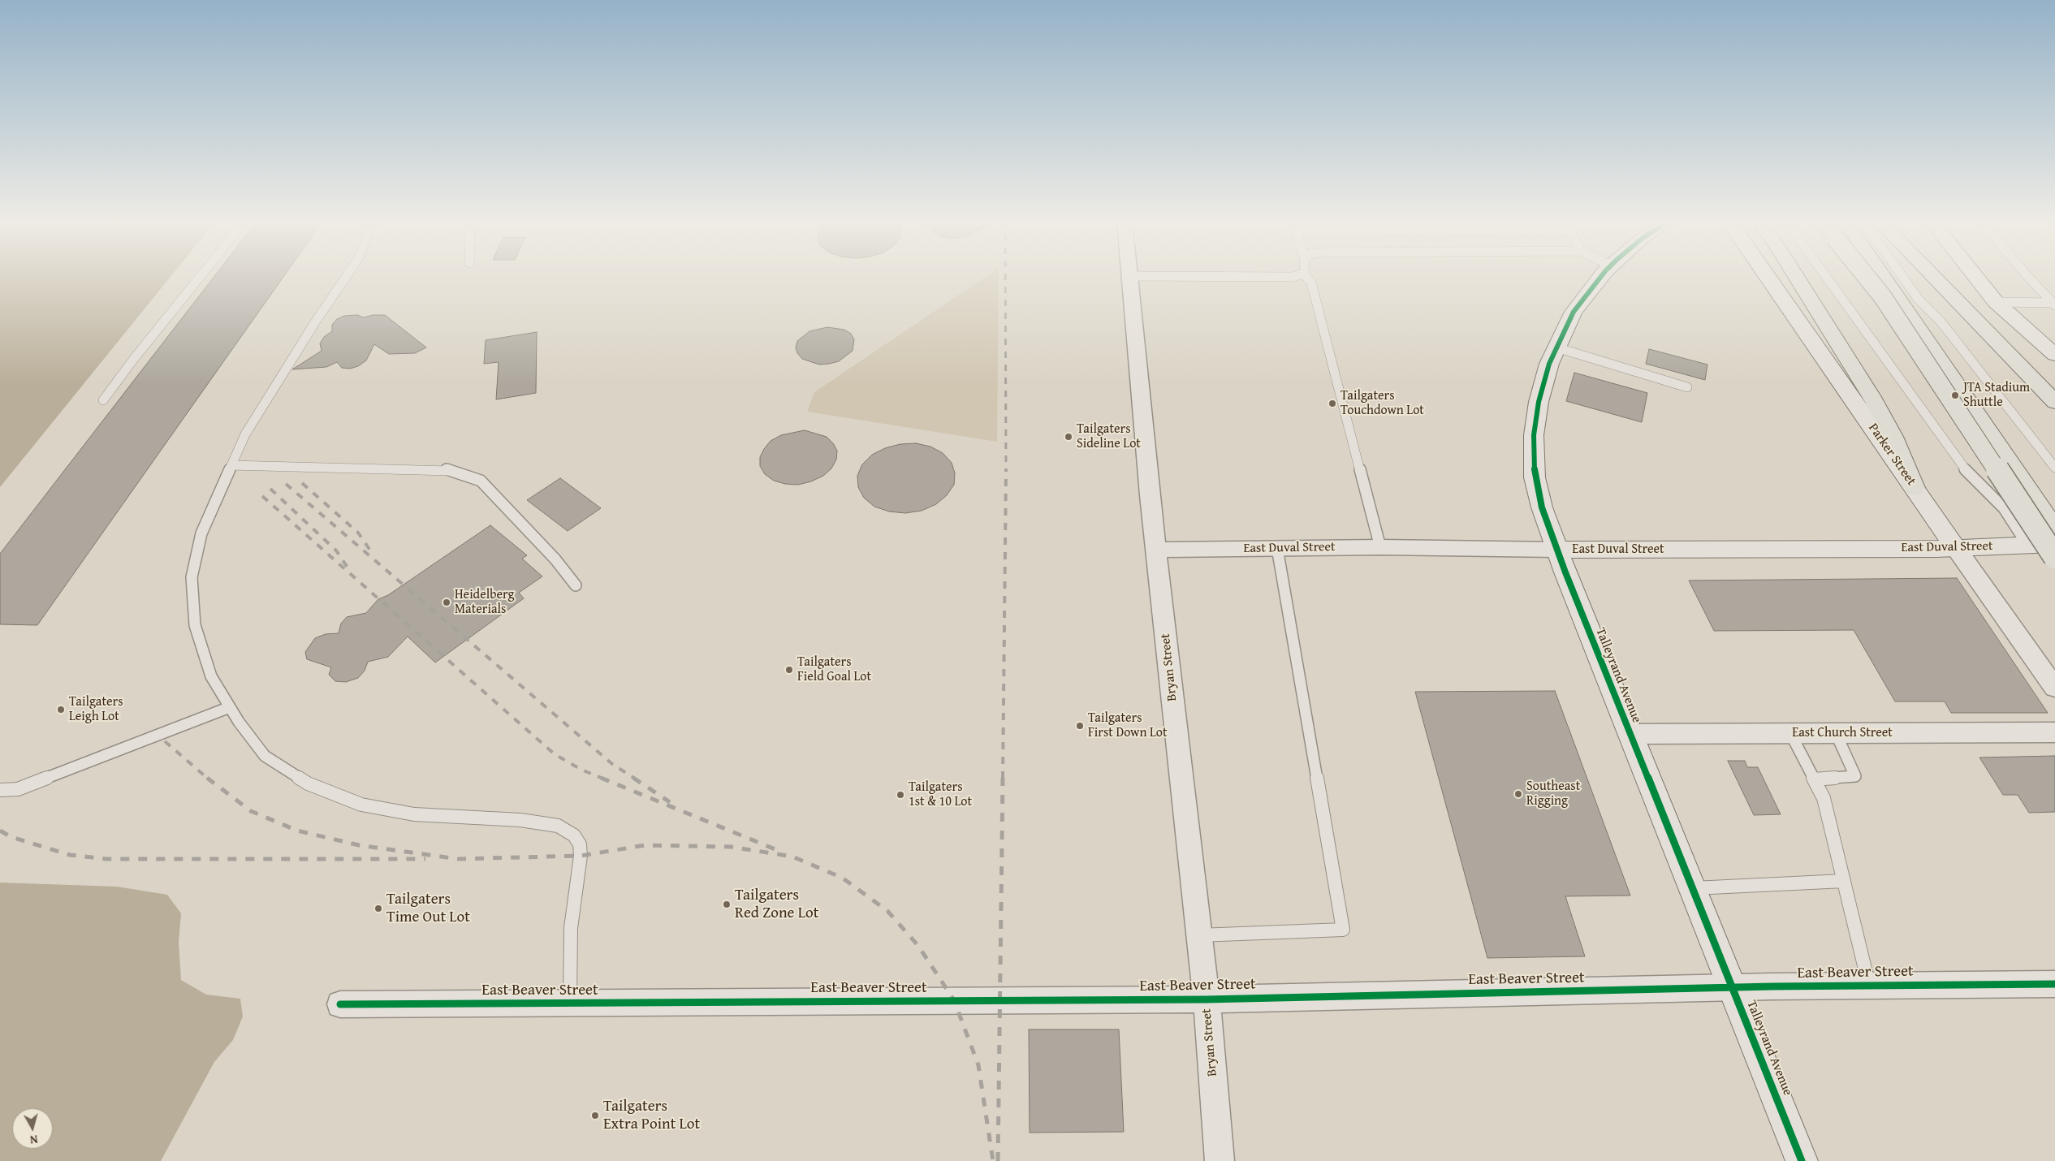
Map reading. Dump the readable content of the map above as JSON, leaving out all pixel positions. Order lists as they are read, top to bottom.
{
  "streets": {
    "street": [
      "Parker Street",
      "East Duval Street",
      "Bryan Street",
      "Talleyrand Avenue",
      "East Church Street",
      "East Beaver Street"
    ]
  },
  "crossings": [
    ["Parker Street", "East Duval Street"],
    ["East Duval Street", "Bryan Street"],
    ["East Duval Street", "Talleyrand Avenue"],
    ["Bryan Street", "East Beaver Street"],
    ["Talleyrand Avenue", "East Church Street"],
    ["Talleyrand Avenue", "East Beaver Street"]
  ],
  "places": [
    "JTA Stadium Shuttle",
    "Tailgaters Touchdown Lot",
    "Tailgaters Sideline Lot",
    "Heidelberg Materials",
    "Tailgaters Field Goal Lot",
    "Tailgaters Leigh Lot",
    "Tailgaters First Down Lot",
    "Southeast Rigging",
    "Tailgaters 1st & 10 Lot",
    "Tailgaters Red Zone Lot",
    "Tailgaters Time Out Lot",
    "Tailgaters Extra Point Lot"
  ],
  "north": "bottom"
}
